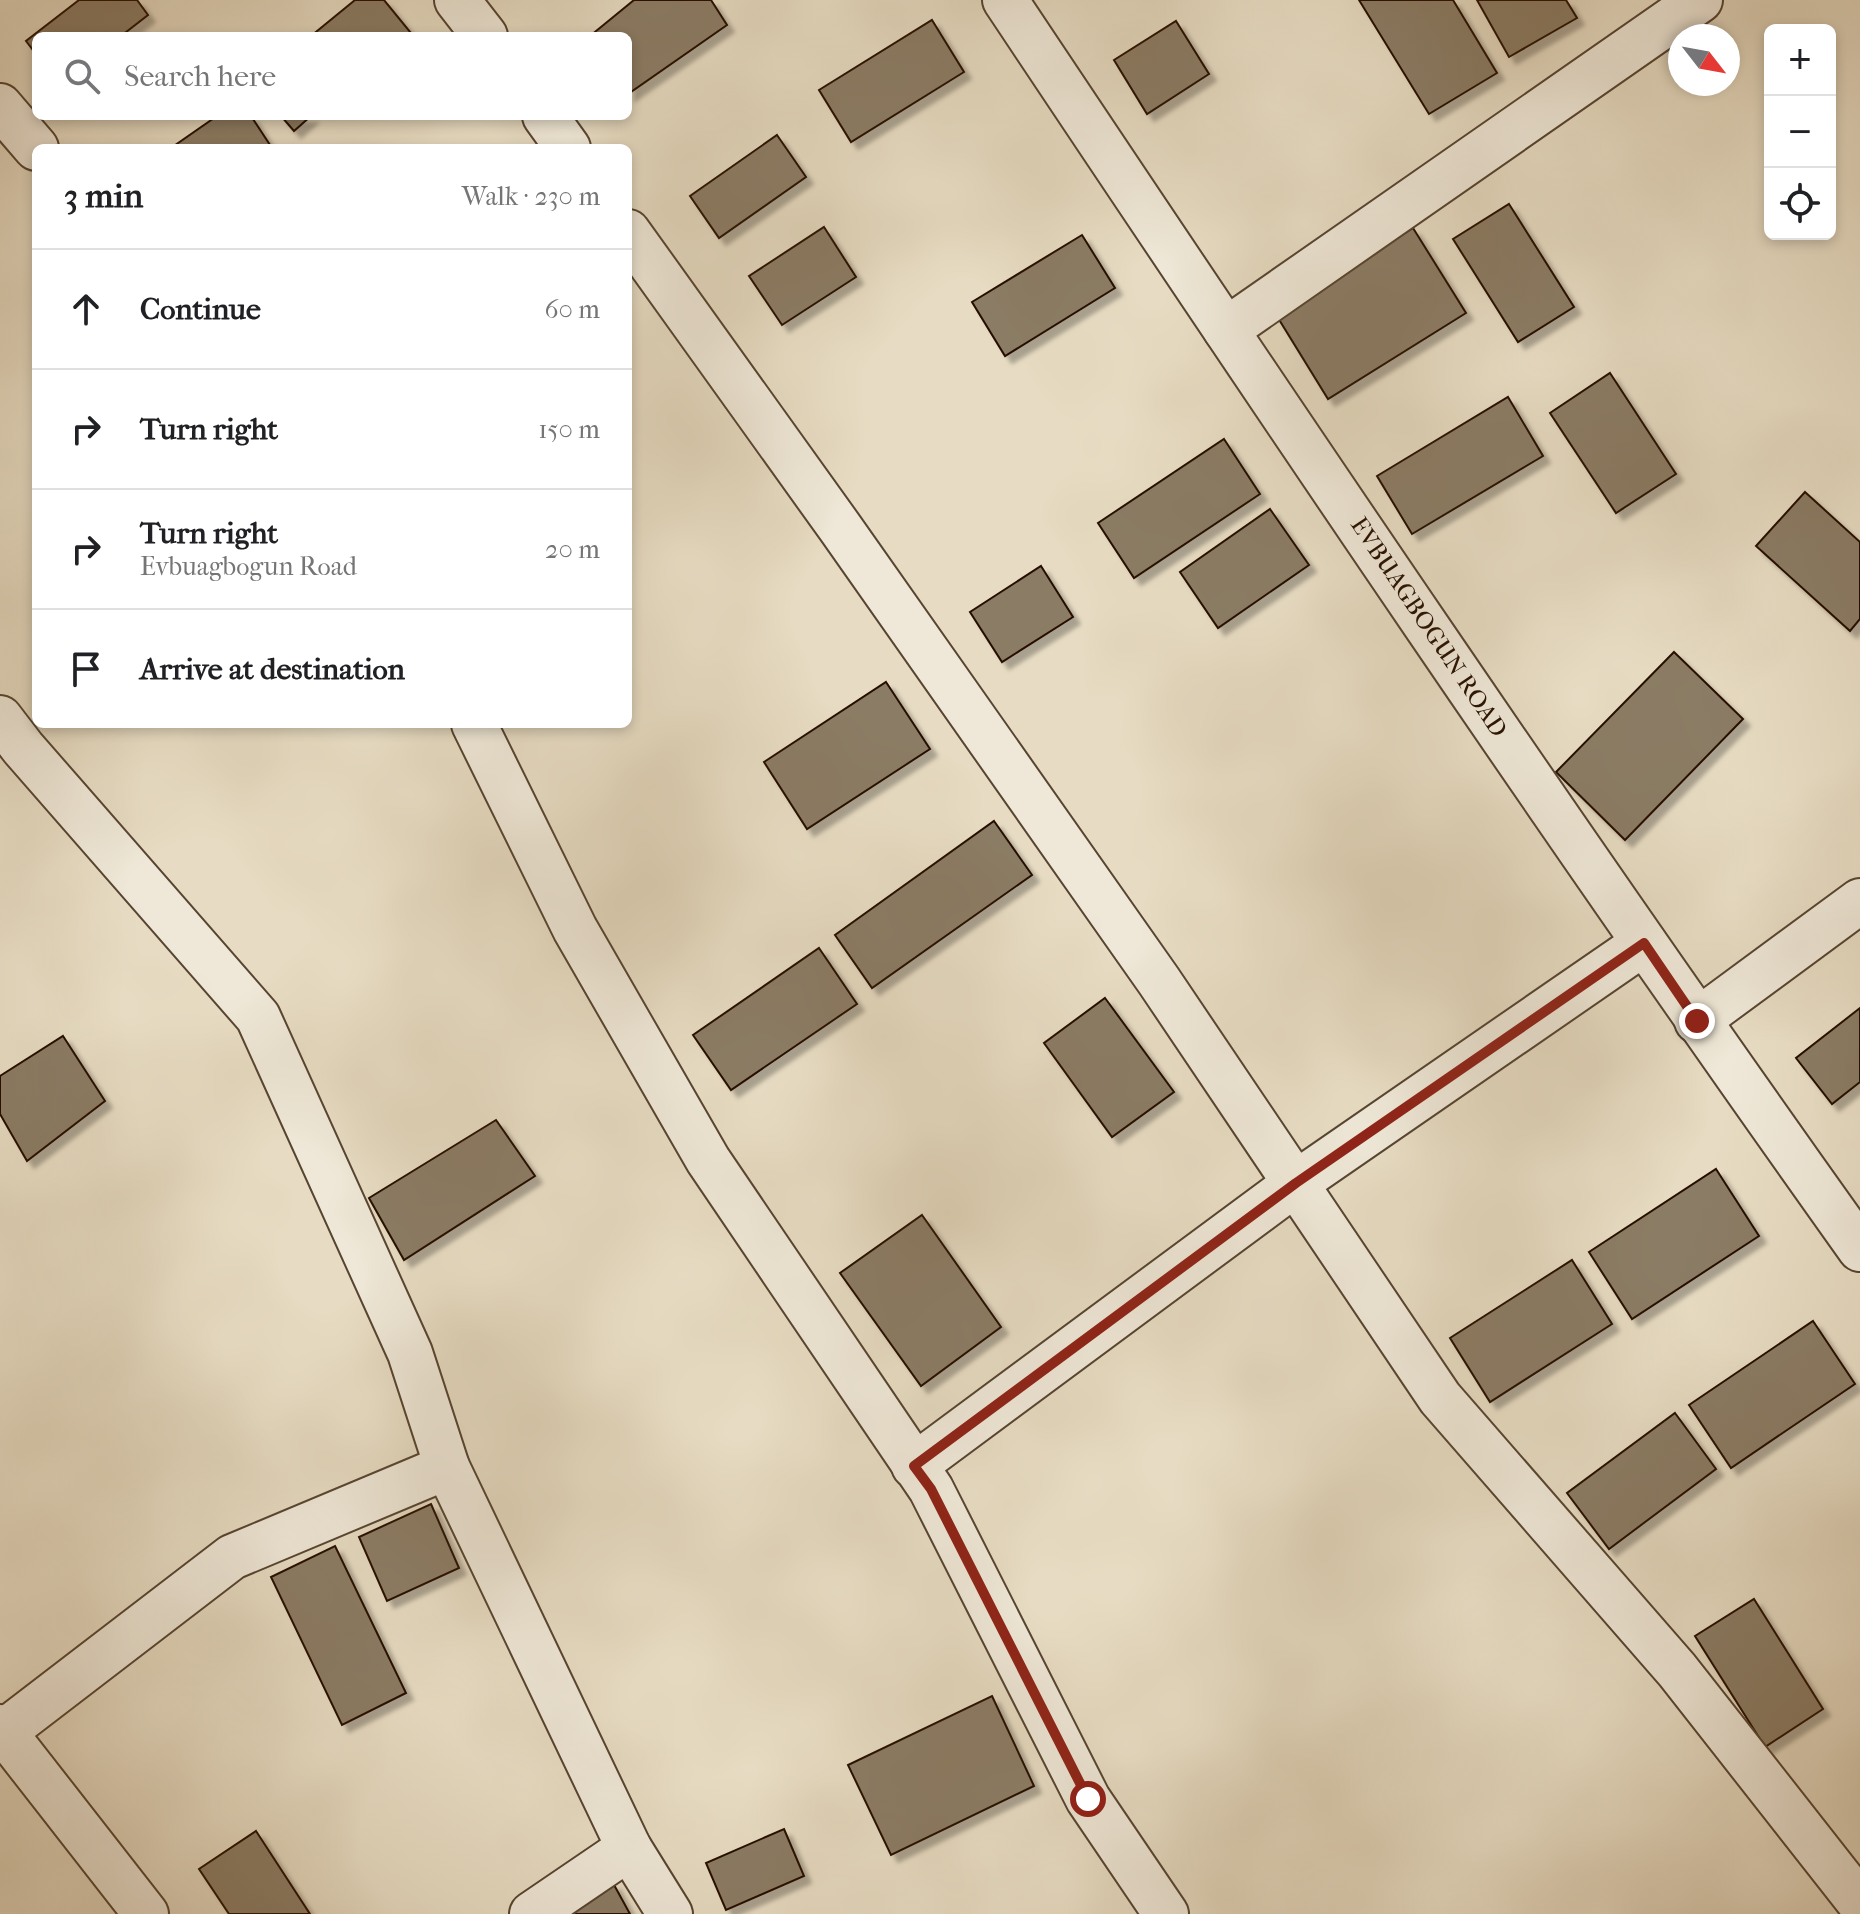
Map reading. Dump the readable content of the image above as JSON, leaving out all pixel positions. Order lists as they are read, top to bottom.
{
  "streets": {
    "street": ["EVBUAGBOGUN ROAD"]
  },
  "north": "bottom right",
  "page": {
    "map_buttons": ["+", "−"],
    "search": "Search here",
    "heading": ["3 min", "Walk · 230 m"],
    "list": [
      ["Continue", "60 m"],
      ["Turn right", "150 m"],
      ["Turn right", "Evbuagbogun Road", "20 m"],
      "Arrive at destination"
    ]
  }
}
